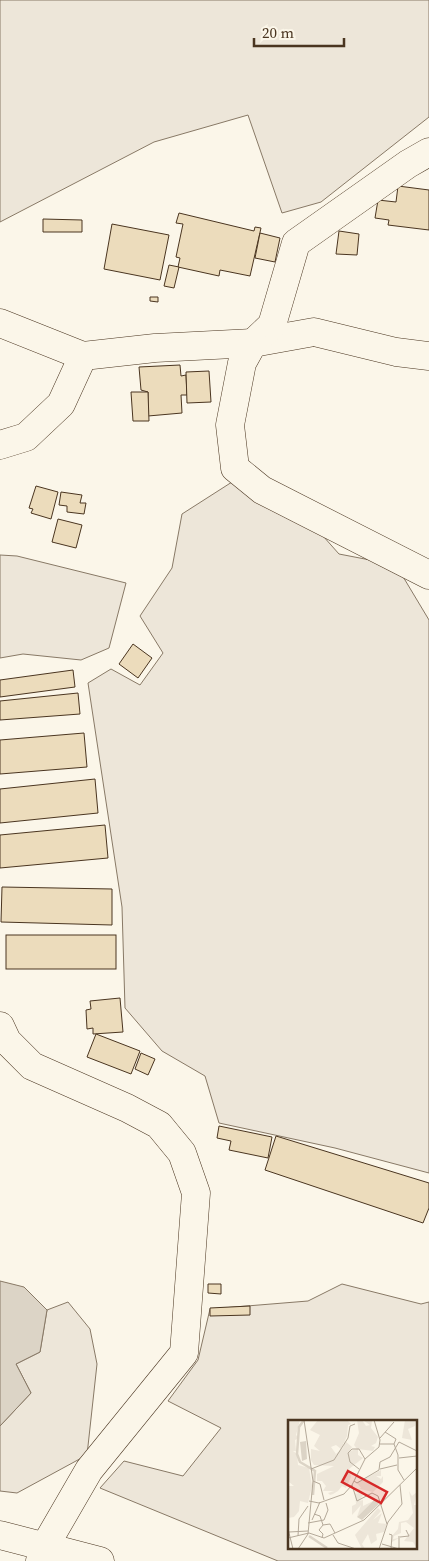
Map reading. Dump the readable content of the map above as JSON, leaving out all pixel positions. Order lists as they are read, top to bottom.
{
  "scale_bar": "20 m"
}
